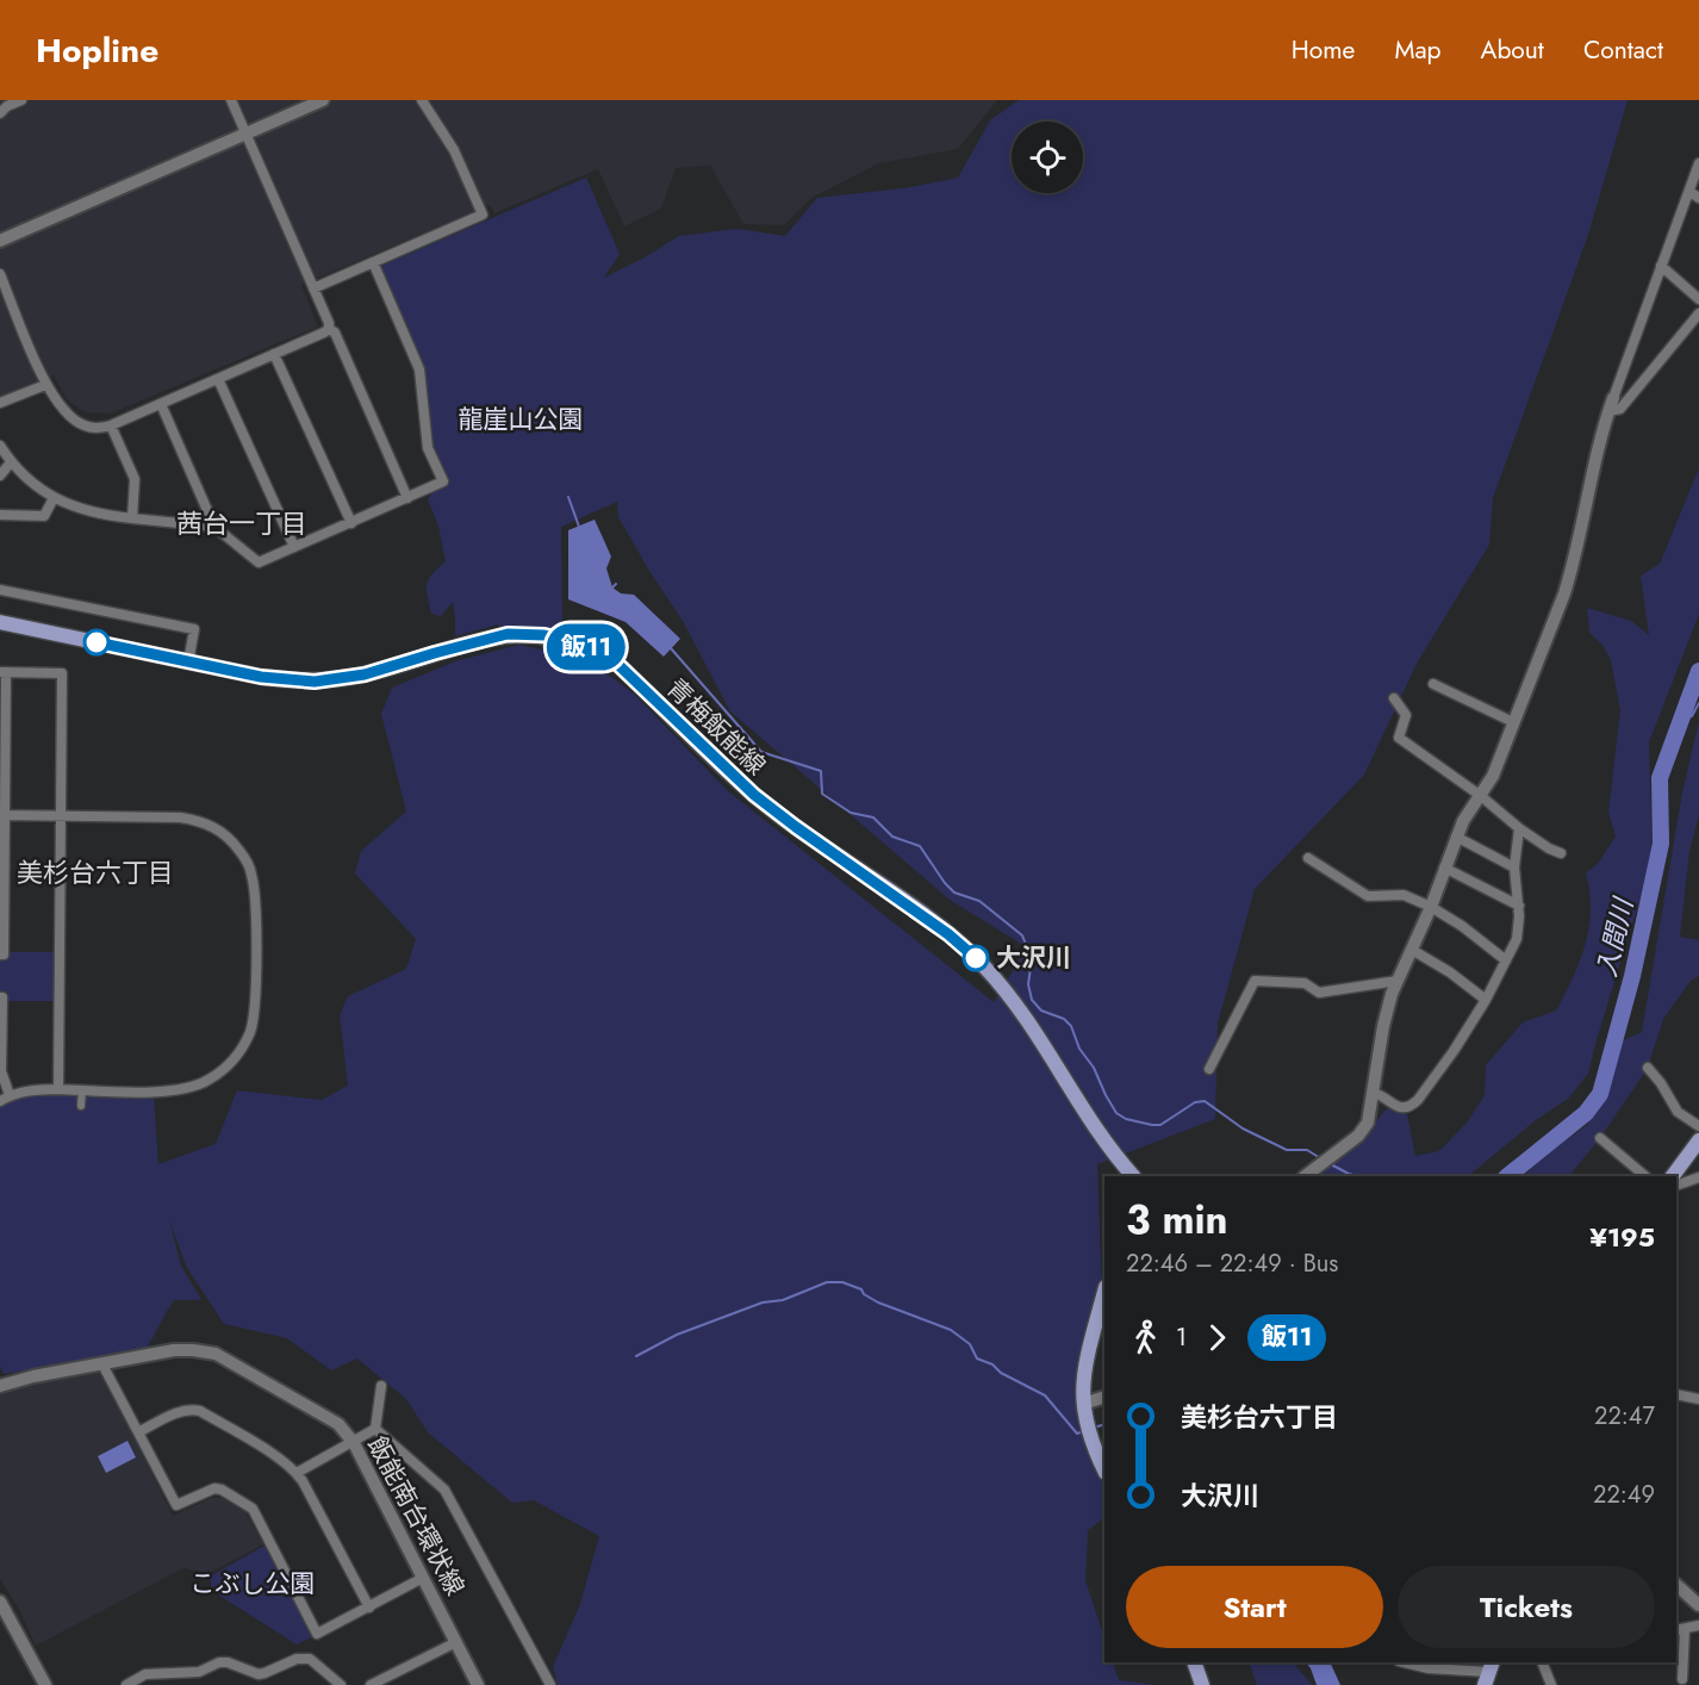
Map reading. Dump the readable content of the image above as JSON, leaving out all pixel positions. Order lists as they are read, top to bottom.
{
  "streets": {
    "main road": ["青梅飯能線"],
    "street": ["飯能南台環状線"]
  },
  "districts": ["茜台一丁目", "美杉台六丁目"],
  "water": ["入間川"],
  "parks": ["龍崖山公園", "こぶし公園"],
  "places": ["大沢川"],
  "lines": ["bus line 飯11"],
  "page": {
    "header": "Hopline",
    "nav": [
      "Home",
      "Map",
      "About",
      "Contact"
    ],
    "on_map": "飯11",
    "heading": ["3 min", "22:46 – 22:49 · Bus", "¥195"],
    "legs": ["1", "飯11"],
    "list": [
      {
        "name": "美杉台六丁目",
        "value": "22:47"
      },
      {
        "name": "大沢川",
        "value": "22:49"
      }
    ],
    "buttons": ["Start", "Tickets"]
  }
}
